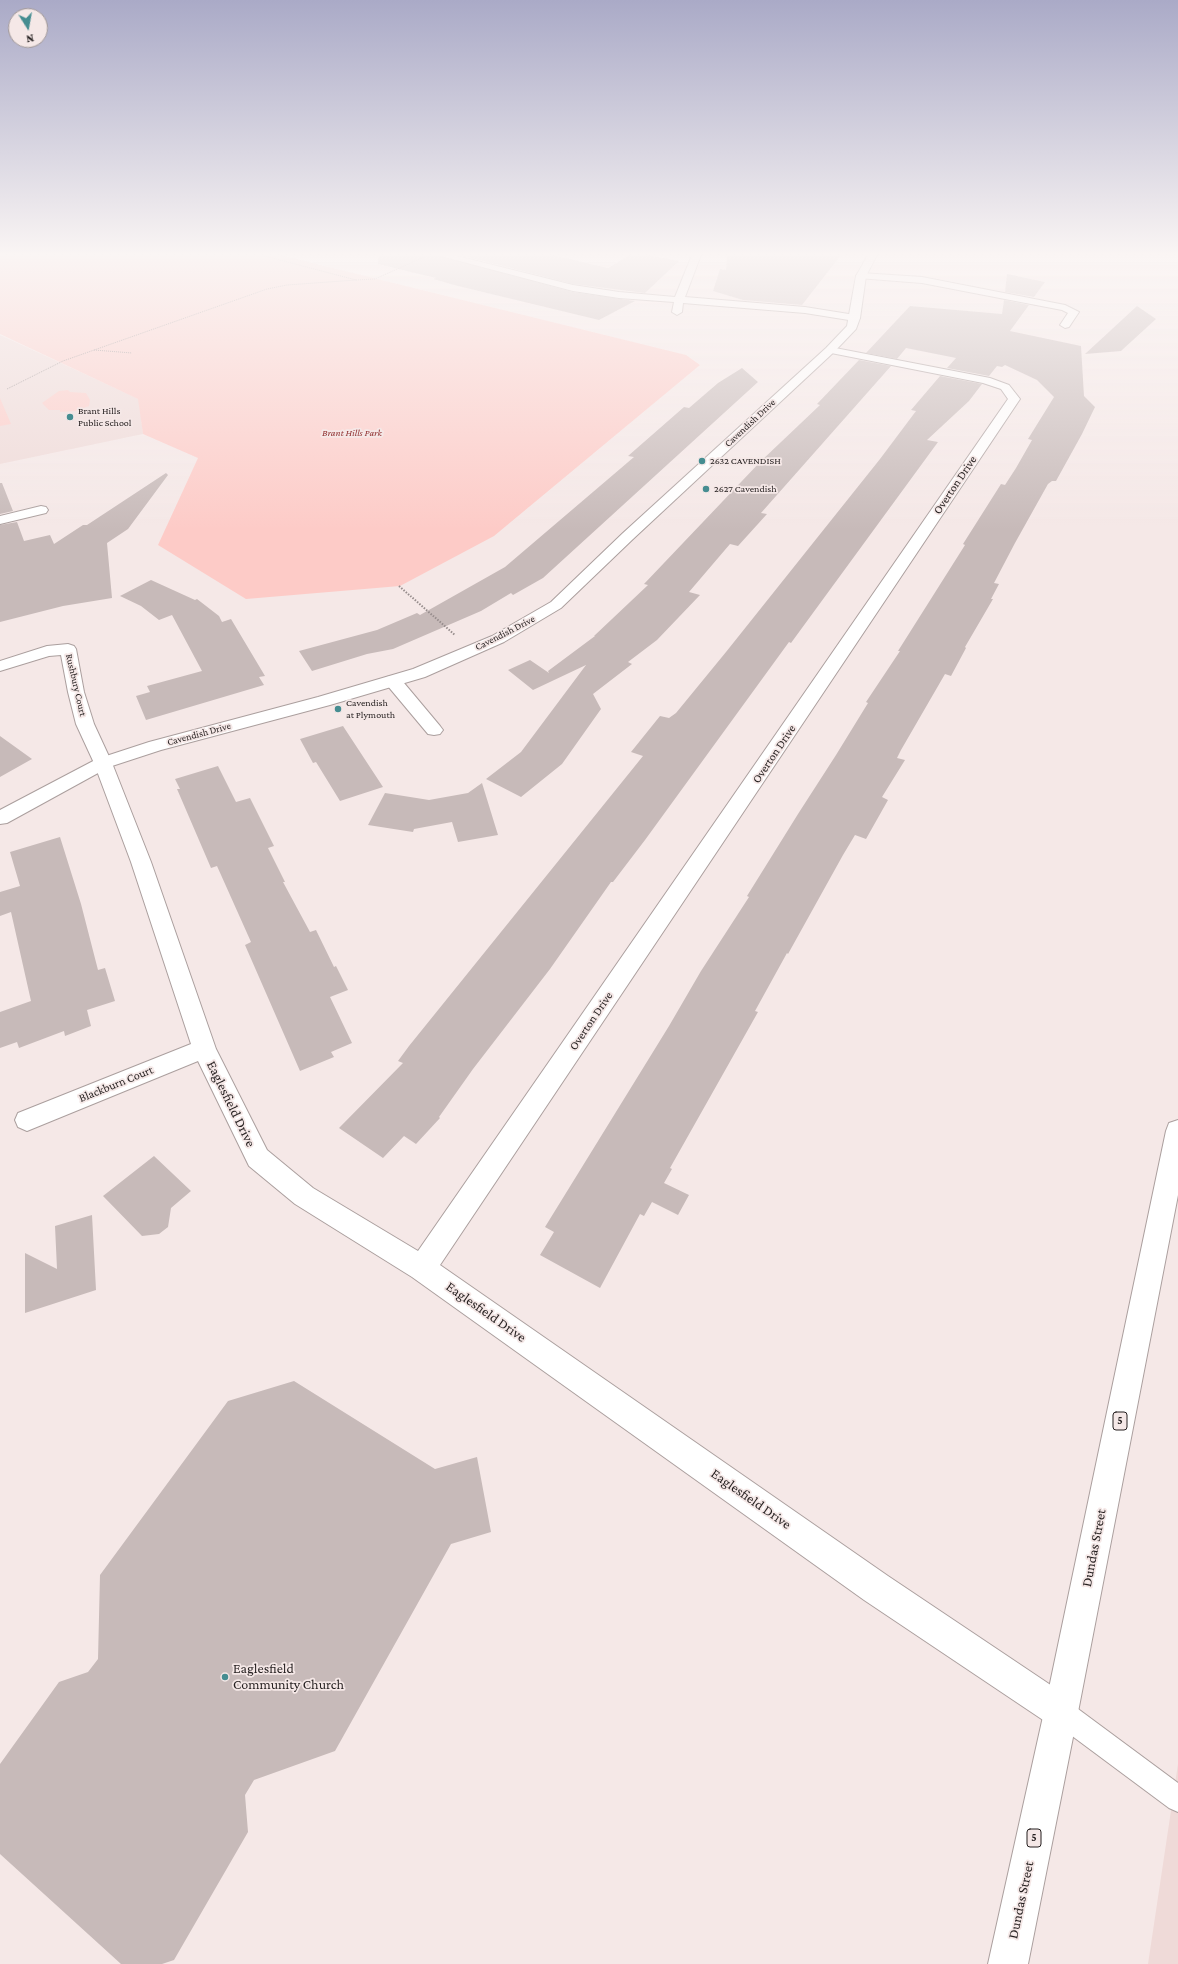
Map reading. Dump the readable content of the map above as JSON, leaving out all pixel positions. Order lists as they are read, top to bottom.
{
  "streets": {
    "street": [
      "Cavendish Drive",
      "Overton Drive",
      "Rushbury Court",
      "Blackburn Court",
      "Eaglesfield Drive",
      "5",
      "Dundas Street"
    ]
  },
  "crossings": [
    ["Cavendish Drive", "Overton Drive"],
    ["Cavendish Drive", "Rushbury Court"],
    ["Cavendish Drive", "Eaglesfield Drive"],
    ["Overton Drive", "Eaglesfield Drive"],
    ["Rushbury Court", "Eaglesfield Drive"],
    ["Blackburn Court", "Eaglesfield Drive"],
    ["Eaglesfield Drive", "Dundas Street"]
  ],
  "parks": ["Brant Hills Park"],
  "places": [
    "Brant Hills Public School",
    "2632 CAVENDISH",
    "2627 Cavendish",
    "Cavendish at Plymouth",
    "Eaglesfield Community Church"
  ],
  "north": "bottom"
}
